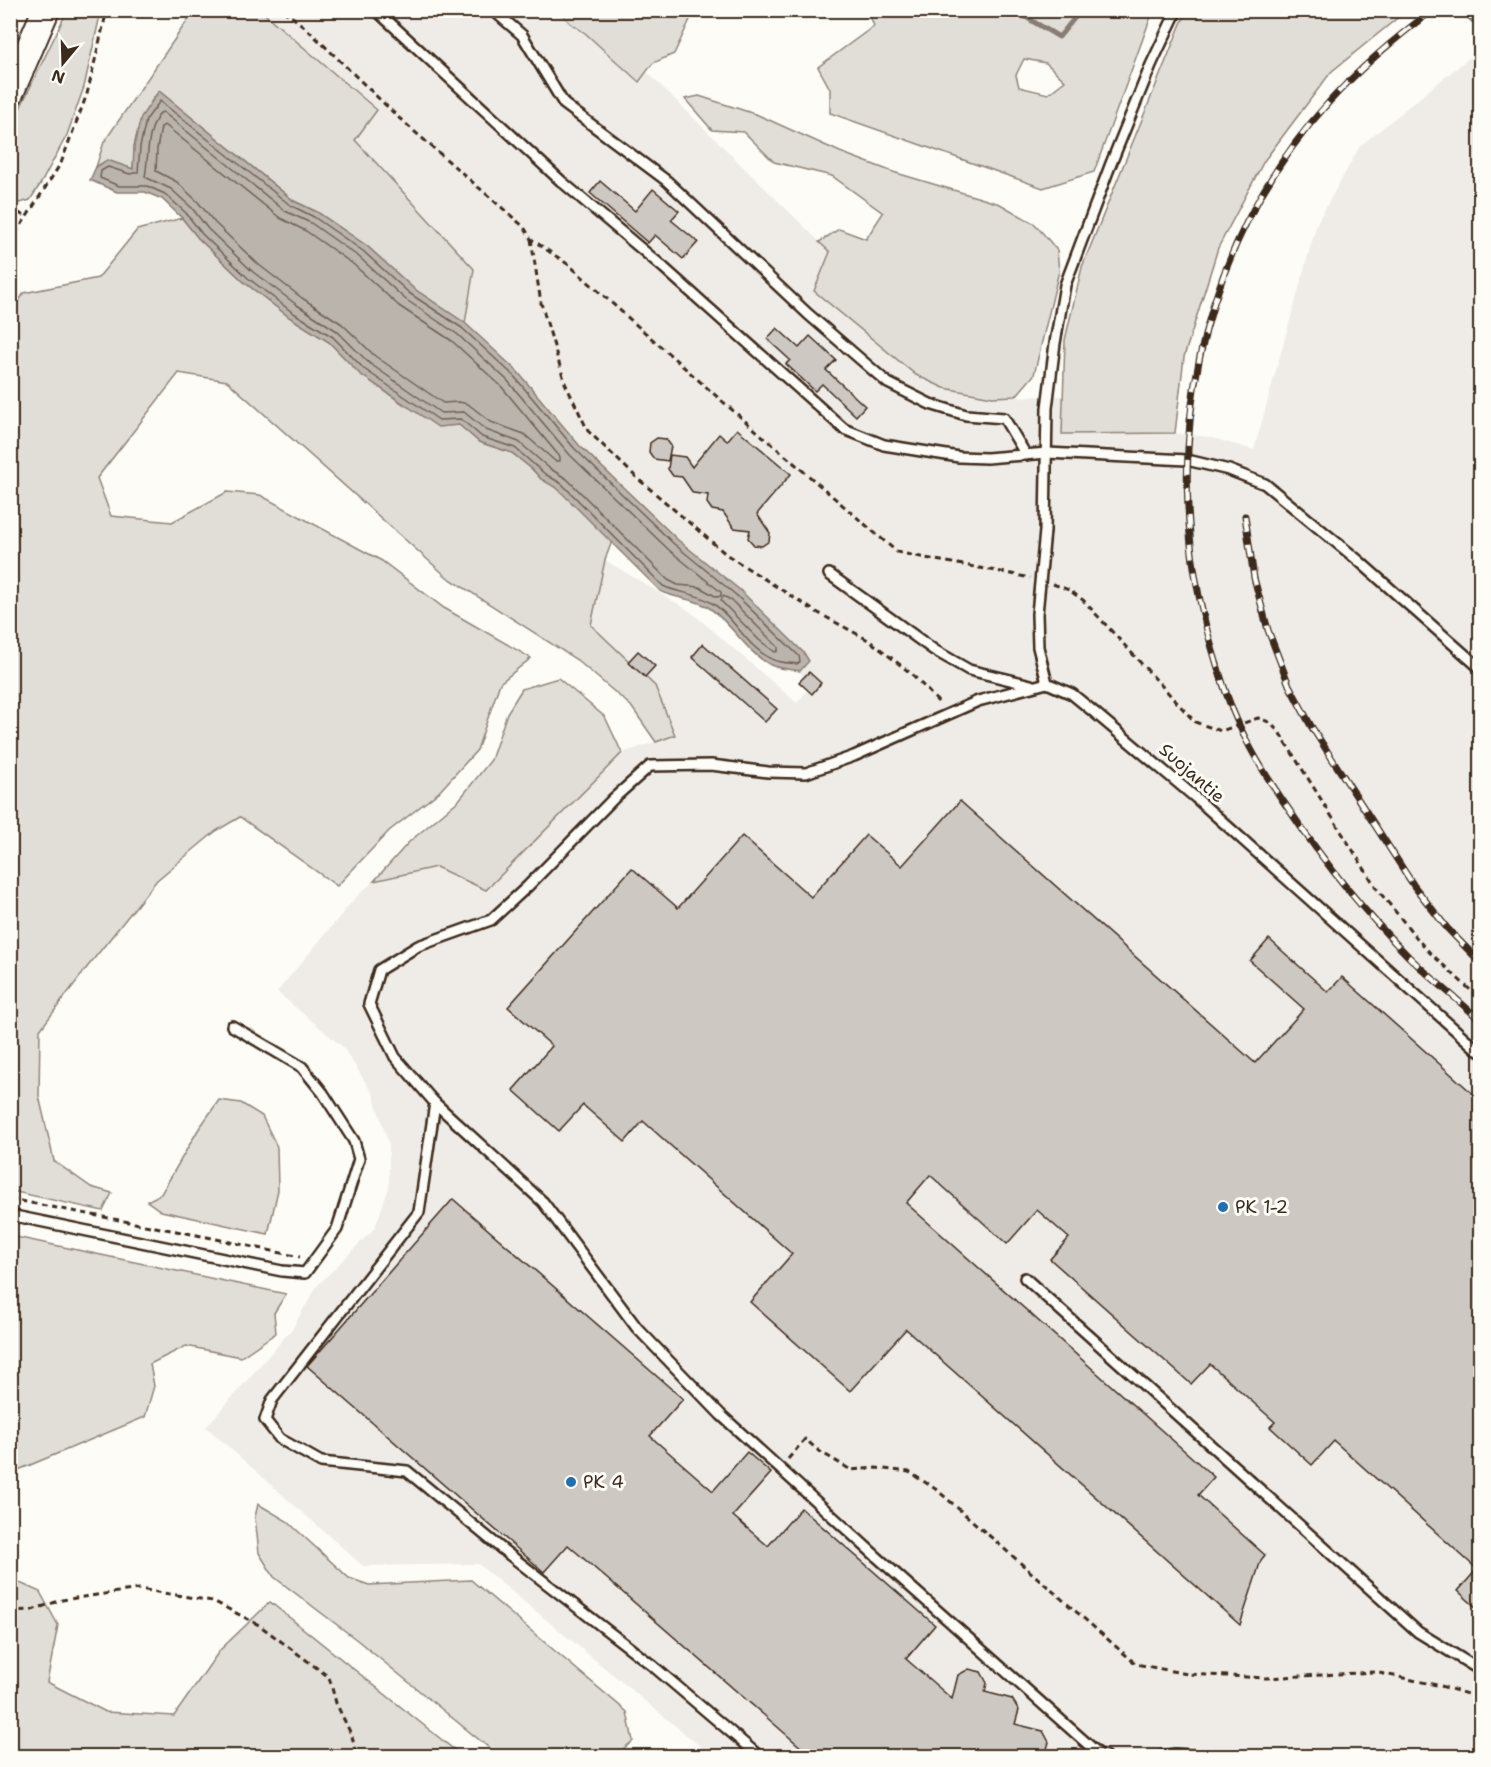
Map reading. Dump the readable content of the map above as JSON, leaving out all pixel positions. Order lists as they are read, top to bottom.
{
  "streets": {
    "lane": ["Suojantie"]
  },
  "places": ["PK 1-2", "PK 4"],
  "north": "bottom"
}
